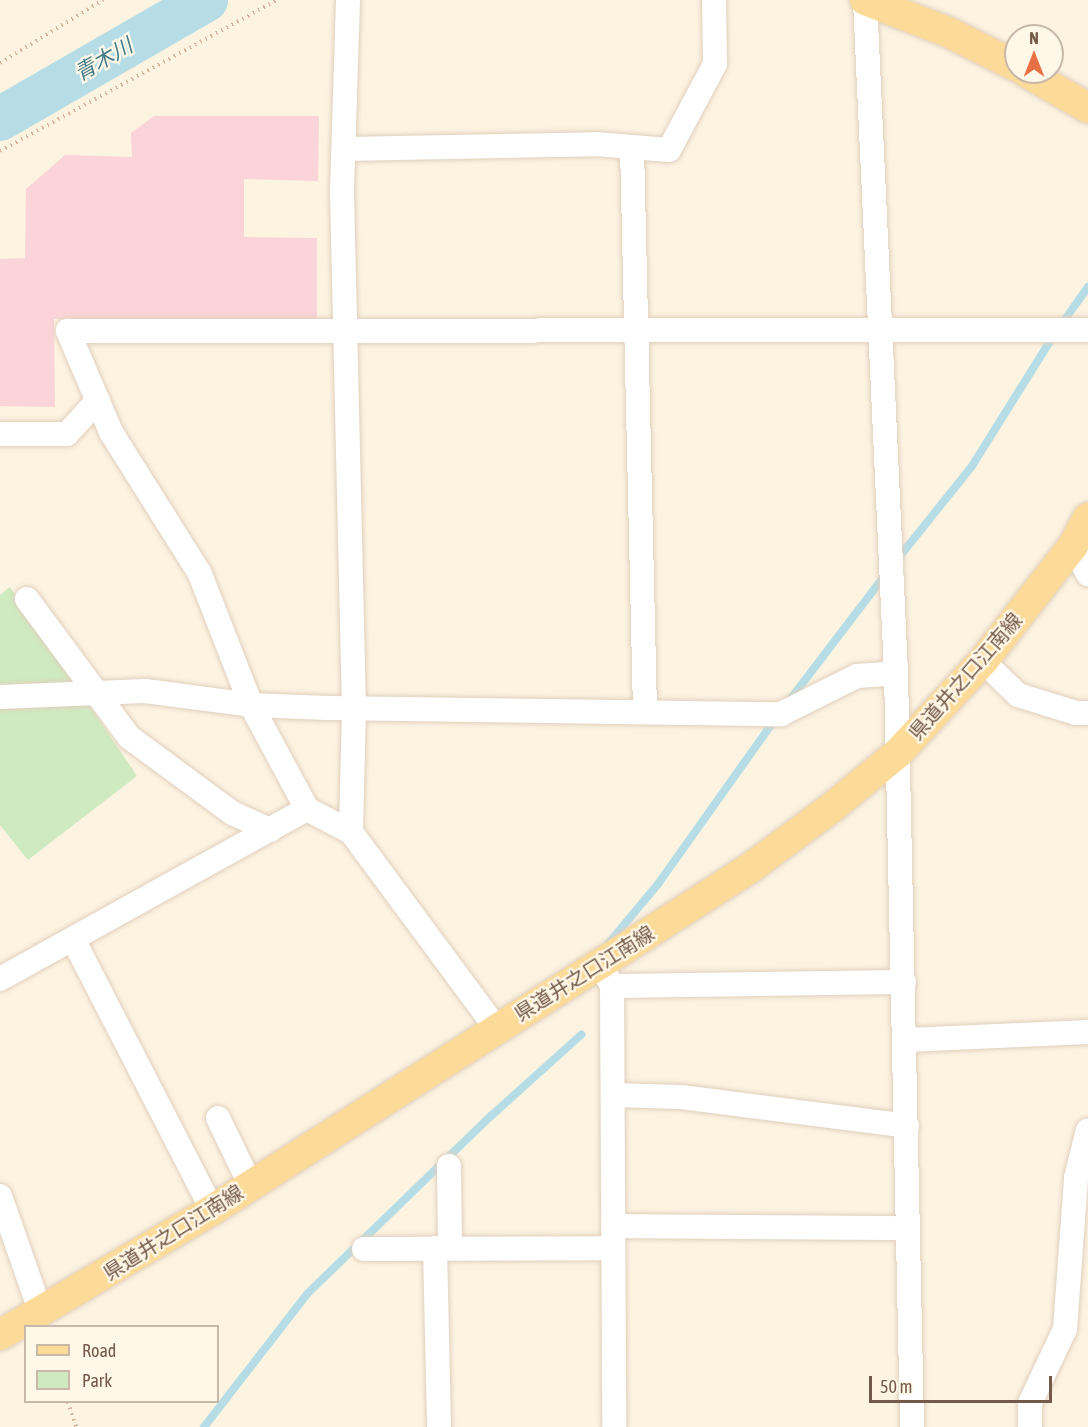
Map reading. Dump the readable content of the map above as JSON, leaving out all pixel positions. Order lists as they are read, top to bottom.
{
  "streets": {
    "main road": ["県道井之口江南線"]
  },
  "water": ["青木川"],
  "legend": ["Road", "Park"],
  "scale_bar": "50 m",
  "north": "top"
}
